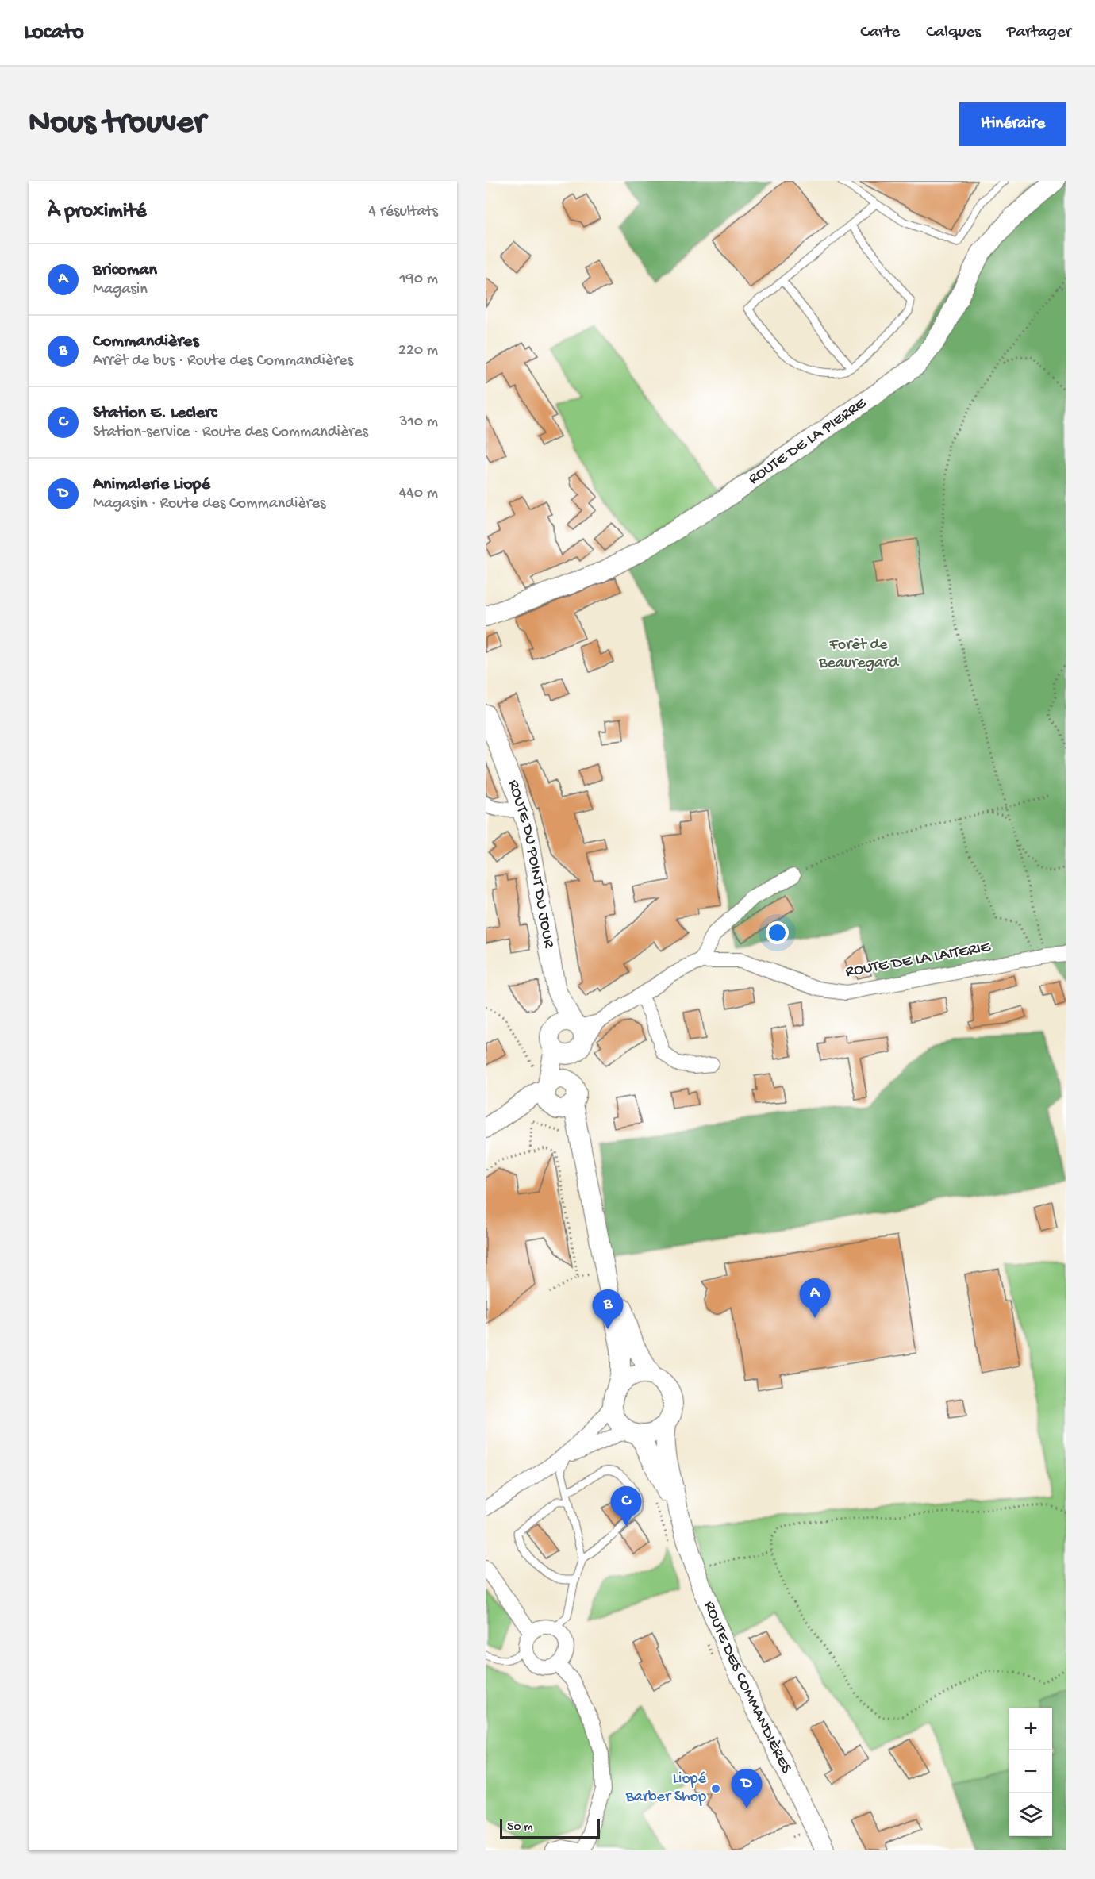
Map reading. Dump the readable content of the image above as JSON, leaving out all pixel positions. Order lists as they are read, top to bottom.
{
  "streets": {
    "main road": ["ROUTE DE LA PIERRE", "ROUTE DU POINT DU JOUR", "ROUTE DES COMMANDIÈRES"],
    "street": ["ROUTE DE LA LAITERIE"]
  },
  "crossings": [
    ["ROUTE DU POINT DU JOUR", "ROUTE DE LA LAITERIE"],
    ["ROUTE DU POINT DU JOUR", "ROUTE DES COMMANDIÈRES"],
    ["ROUTE DE LA LAITERIE", "ROUTE DES COMMANDIÈRES"]
  ],
  "parks": ["Forêt de Beauregard"],
  "places": ["Liopé Barber Shop"],
  "scale_bar": "50 m",
  "page": {
    "header": "Locato",
    "nav": ["Carte", "Calques", "Partager"],
    "buttons": "Itinéraire",
    "title": "Nous trouver",
    "heading": ["À proximité", "4 résultats"],
    "list": [
      {
        "mark": "A",
        "name": "Bricoman",
        "note": "Magasin",
        "value": "190 m"
      },
      {
        "mark": "B",
        "name": "Commandières",
        "note": "Arrêt de bus · Route des Commandières",
        "value": "220 m"
      },
      {
        "mark": "C",
        "name": "Station E. Leclerc",
        "note": "Station-service · Route des Commandières",
        "value": "310 m"
      },
      {
        "mark": "D",
        "name": "Animalerie Liopé",
        "note": "Magasin · Route des Commandières",
        "value": "440 m"
      }
    ],
    "pins": [
      "A",
      "B",
      "C",
      "D"
    ],
    "map_buttons": ["+", "−"],
    "scale": "50 m"
  }
}
